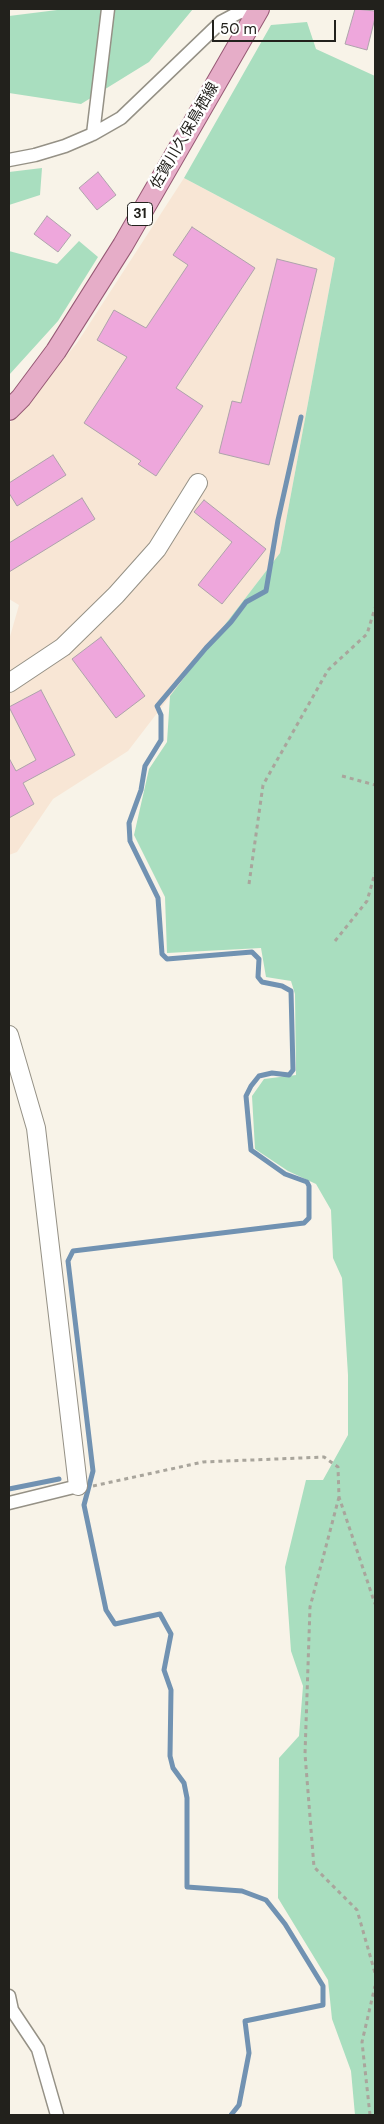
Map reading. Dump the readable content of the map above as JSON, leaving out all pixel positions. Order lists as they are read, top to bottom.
{
  "streets": {
    "main road": ["佐賀川久保鳥栖線", "31"]
  },
  "scale_bar": "50 m"
}
